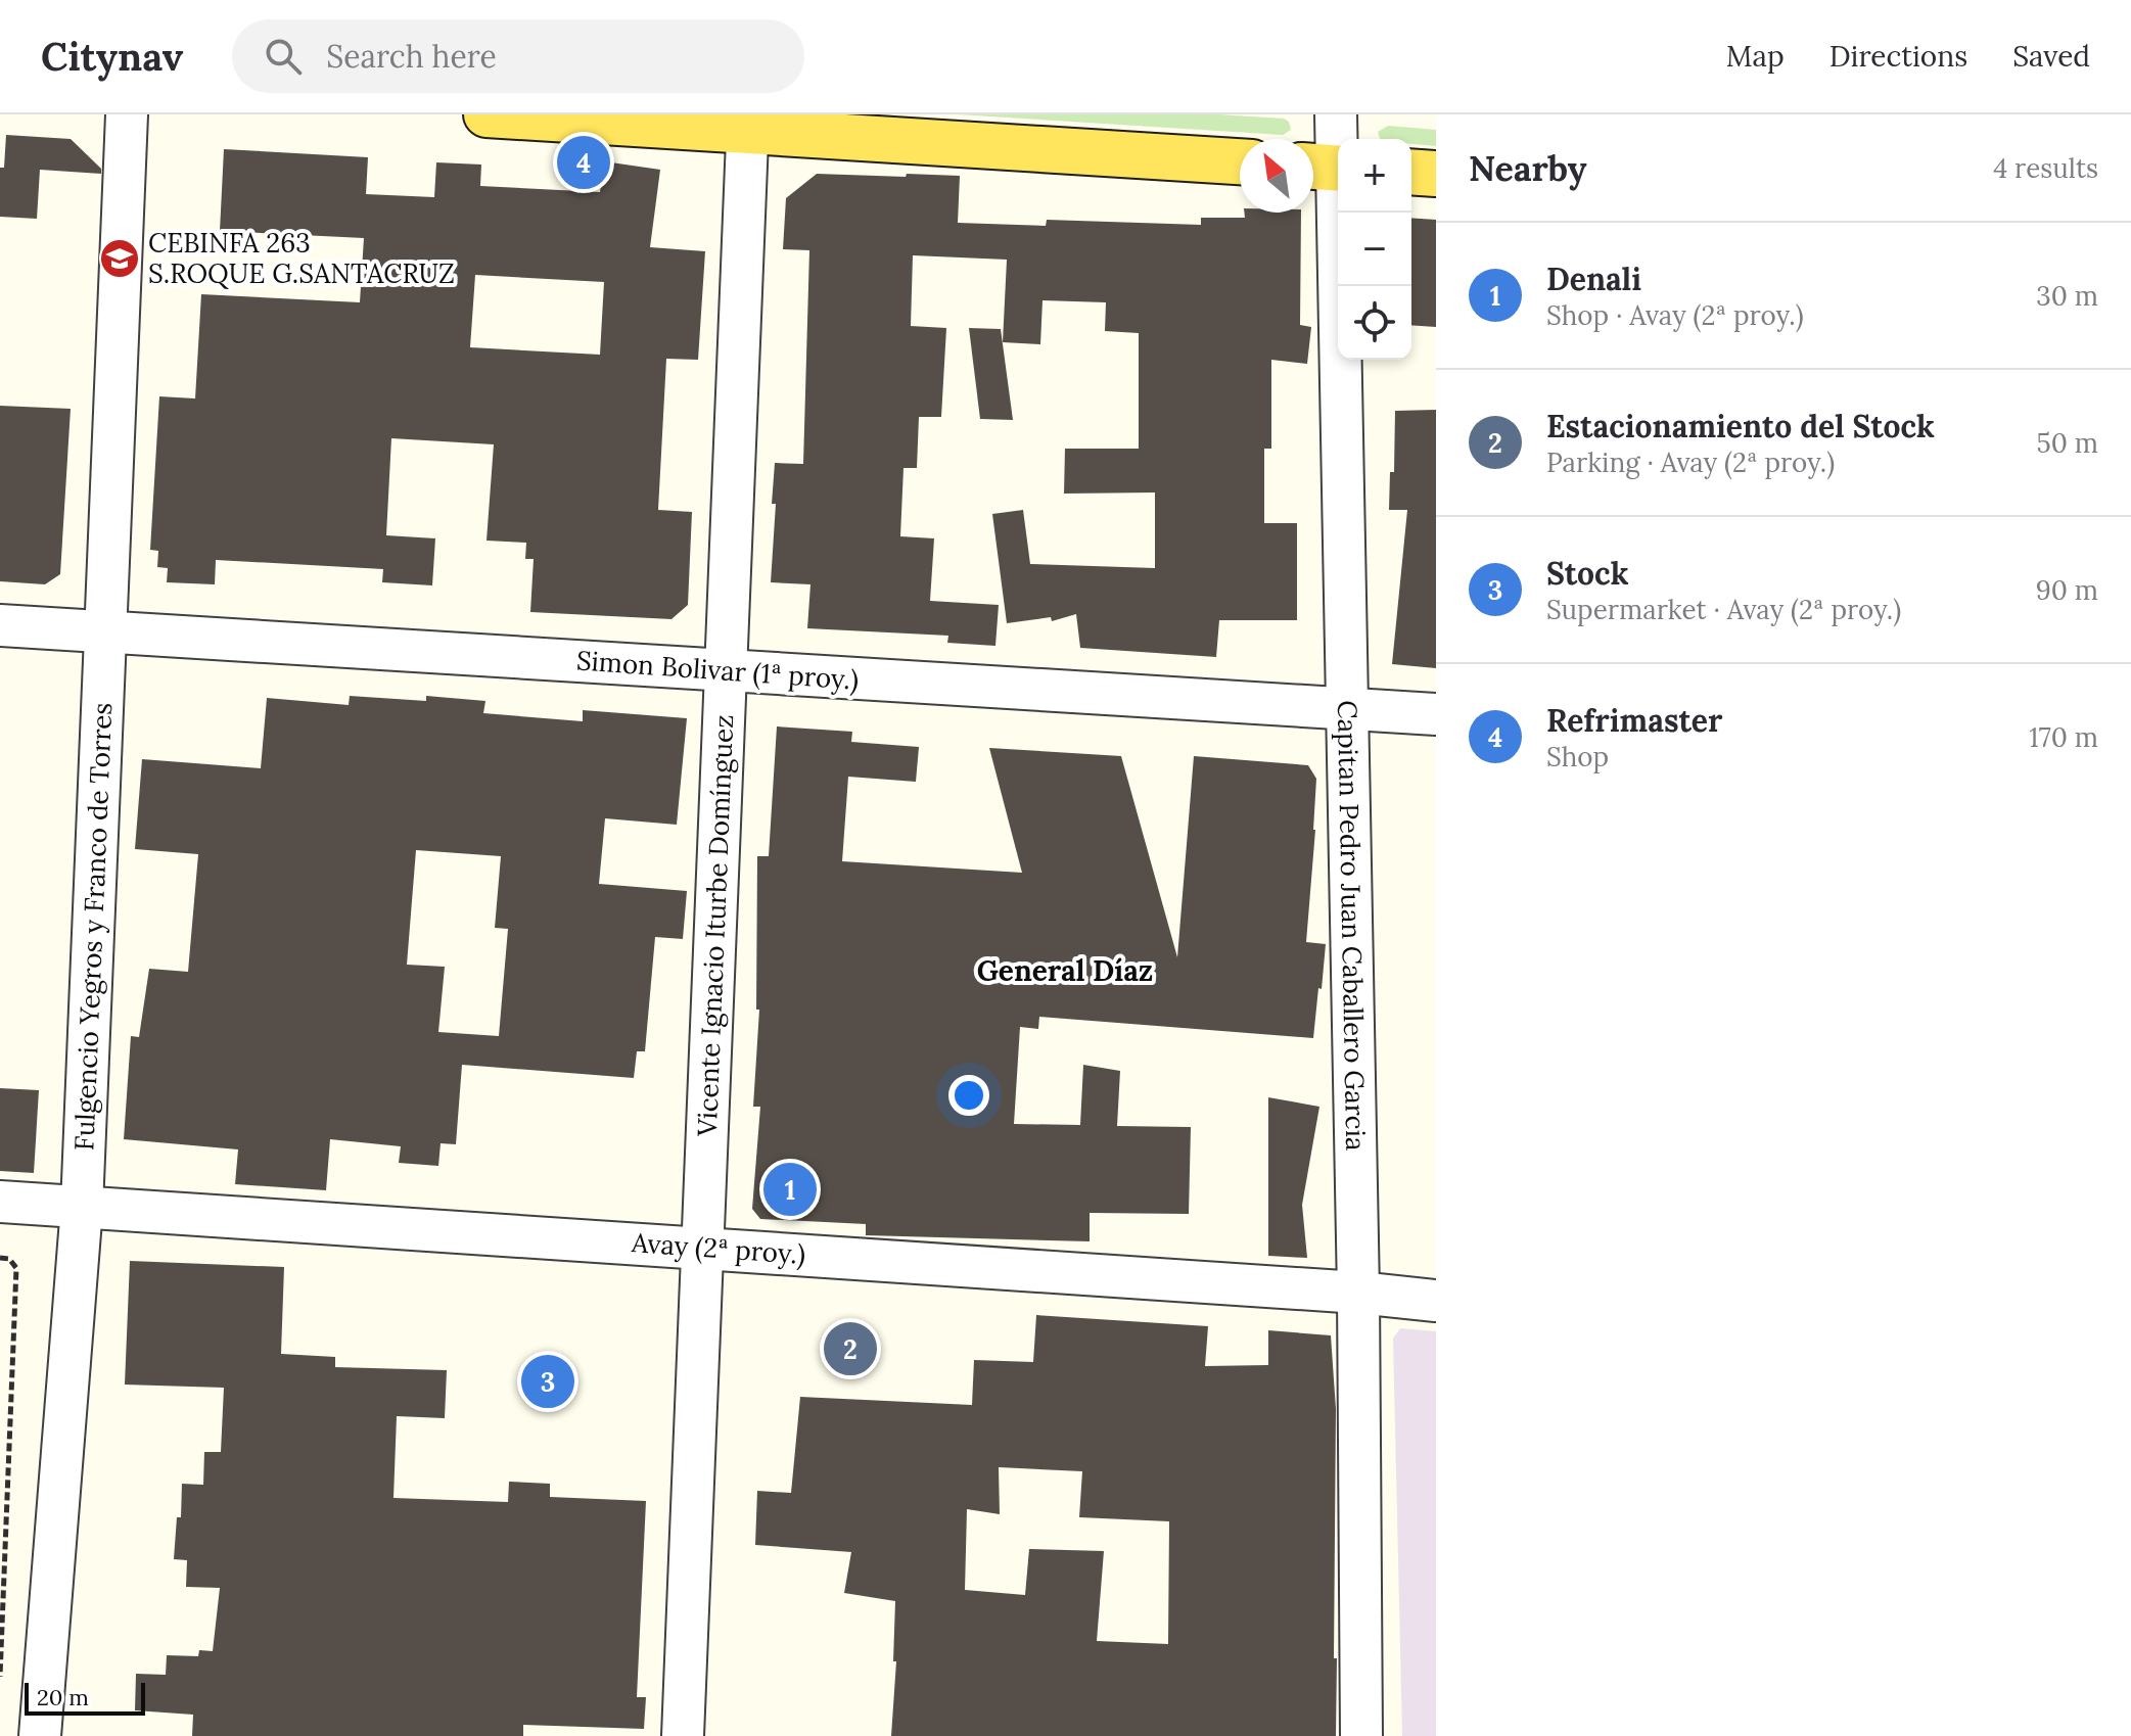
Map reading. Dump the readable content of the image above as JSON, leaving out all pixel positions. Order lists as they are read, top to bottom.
{
  "streets": {
    "street": [
      "Simon Bolivar (1ª proy.)",
      "Capitan Pedro Juan Caballero Garcia",
      "Fulgencio Yegros y Franco de Torres",
      "Vicente Ignacio Iturbe Domínguez",
      "Avay (2ª proy.)"
    ]
  },
  "crossings": [
    ["Simon Bolivar (1ª proy.)", "Capitan Pedro Juan Caballero Garcia"],
    ["Simon Bolivar (1ª proy.)", "Fulgencio Yegros y Franco de Torres"],
    ["Simon Bolivar (1ª proy.)", "Vicente Ignacio Iturbe Domínguez"],
    ["Capitan Pedro Juan Caballero Garcia", "Avay (2ª proy.)"],
    ["Fulgencio Yegros y Franco de Torres", "Avay (2ª proy.)"],
    ["Vicente Ignacio Iturbe Domínguez", "Avay (2ª proy.)"]
  ],
  "districts": ["General Díaz"],
  "places": {
    "school or university": ["CEBINFA 263 S.ROQUE G.SANTACRUZ"]
  },
  "scale_bar": "20 m",
  "north": "top left",
  "page": {
    "header": "Citynav",
    "search": "Search here",
    "nav": ["Map", "Directions", "Saved"],
    "heading": ["Nearby", "4 results"],
    "pins": [
      "4",
      "1",
      "2",
      "3"
    ],
    "map_buttons": ["+", "−"],
    "list": [
      {
        "mark": "1",
        "name": "Denali",
        "note": "Shop · Avay (2ª proy.)",
        "value": "30 m"
      },
      {
        "mark": "2",
        "name": "Estacionamiento del Stock",
        "note": "Parking · Avay (2ª proy.)",
        "value": "50 m"
      },
      {
        "mark": "3",
        "name": "Stock",
        "note": "Supermarket · Avay (2ª proy.)",
        "value": "90 m"
      },
      {
        "mark": "4",
        "name": "Refrimaster",
        "note": "Shop",
        "value": "170 m"
      }
    ],
    "scale": "20 m"
  }
}
